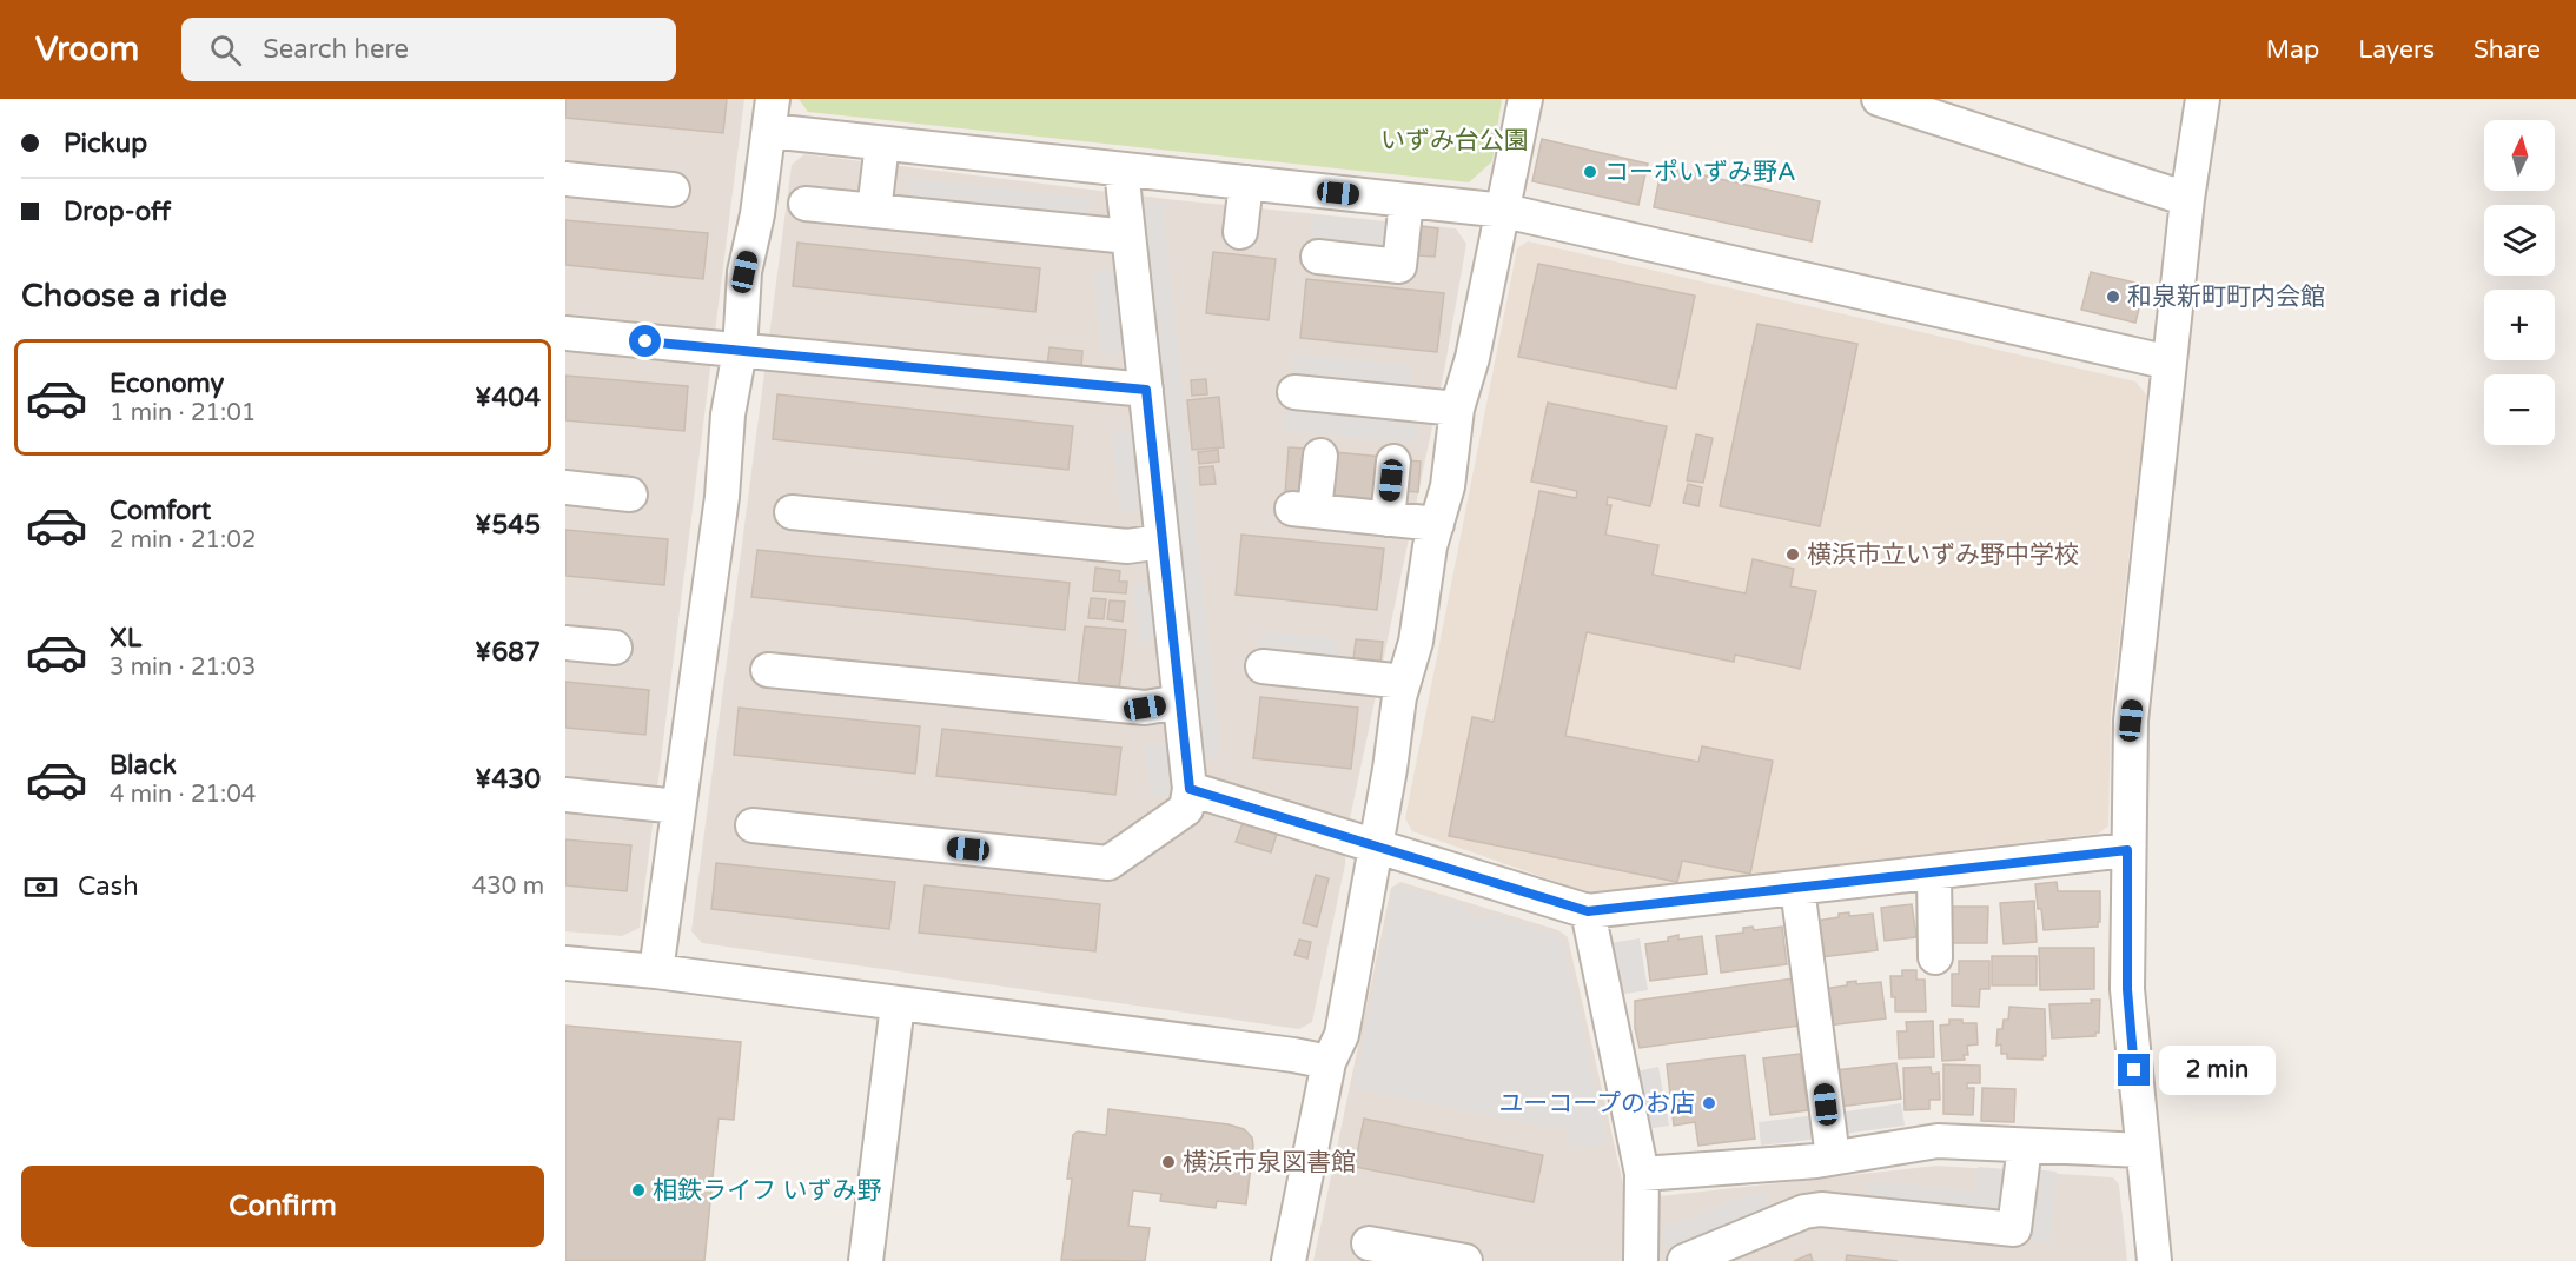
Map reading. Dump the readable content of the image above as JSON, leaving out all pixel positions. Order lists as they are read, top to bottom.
{
  "parks": ["いずみ台公園"],
  "places": [
    "コーポいずみ野A",
    "和泉新町町内会館",
    "横浜市立いずみ野中学校",
    "ユーコープのお店",
    "横浜市泉図書館",
    "相鉄ライフ いずみ野"
  ],
  "north": "top",
  "page": {
    "header": "Vroom",
    "search": "Search here",
    "nav": ["Map", "Layers", "Share"],
    "banner": ["Pickup", "Drop-off"],
    "map_buttons": ["+", "−"],
    "heading": "Choose a ride",
    "list": [
      {
        "name": "Economy",
        "note": "1 min · 21:01",
        "value": "¥404"
      },
      {
        "name": "Comfort",
        "note": "2 min · 21:02",
        "value": "¥545"
      },
      {
        "name": "XL",
        "note": "3 min · 21:03",
        "value": "¥687"
      },
      {
        "name": "Black",
        "note": "4 min · 21:04",
        "value": "¥430"
      }
    ],
    "pay": ["Cash", "430 m"],
    "bubble": "2 min",
    "buttons": "Confirm"
  }
}
